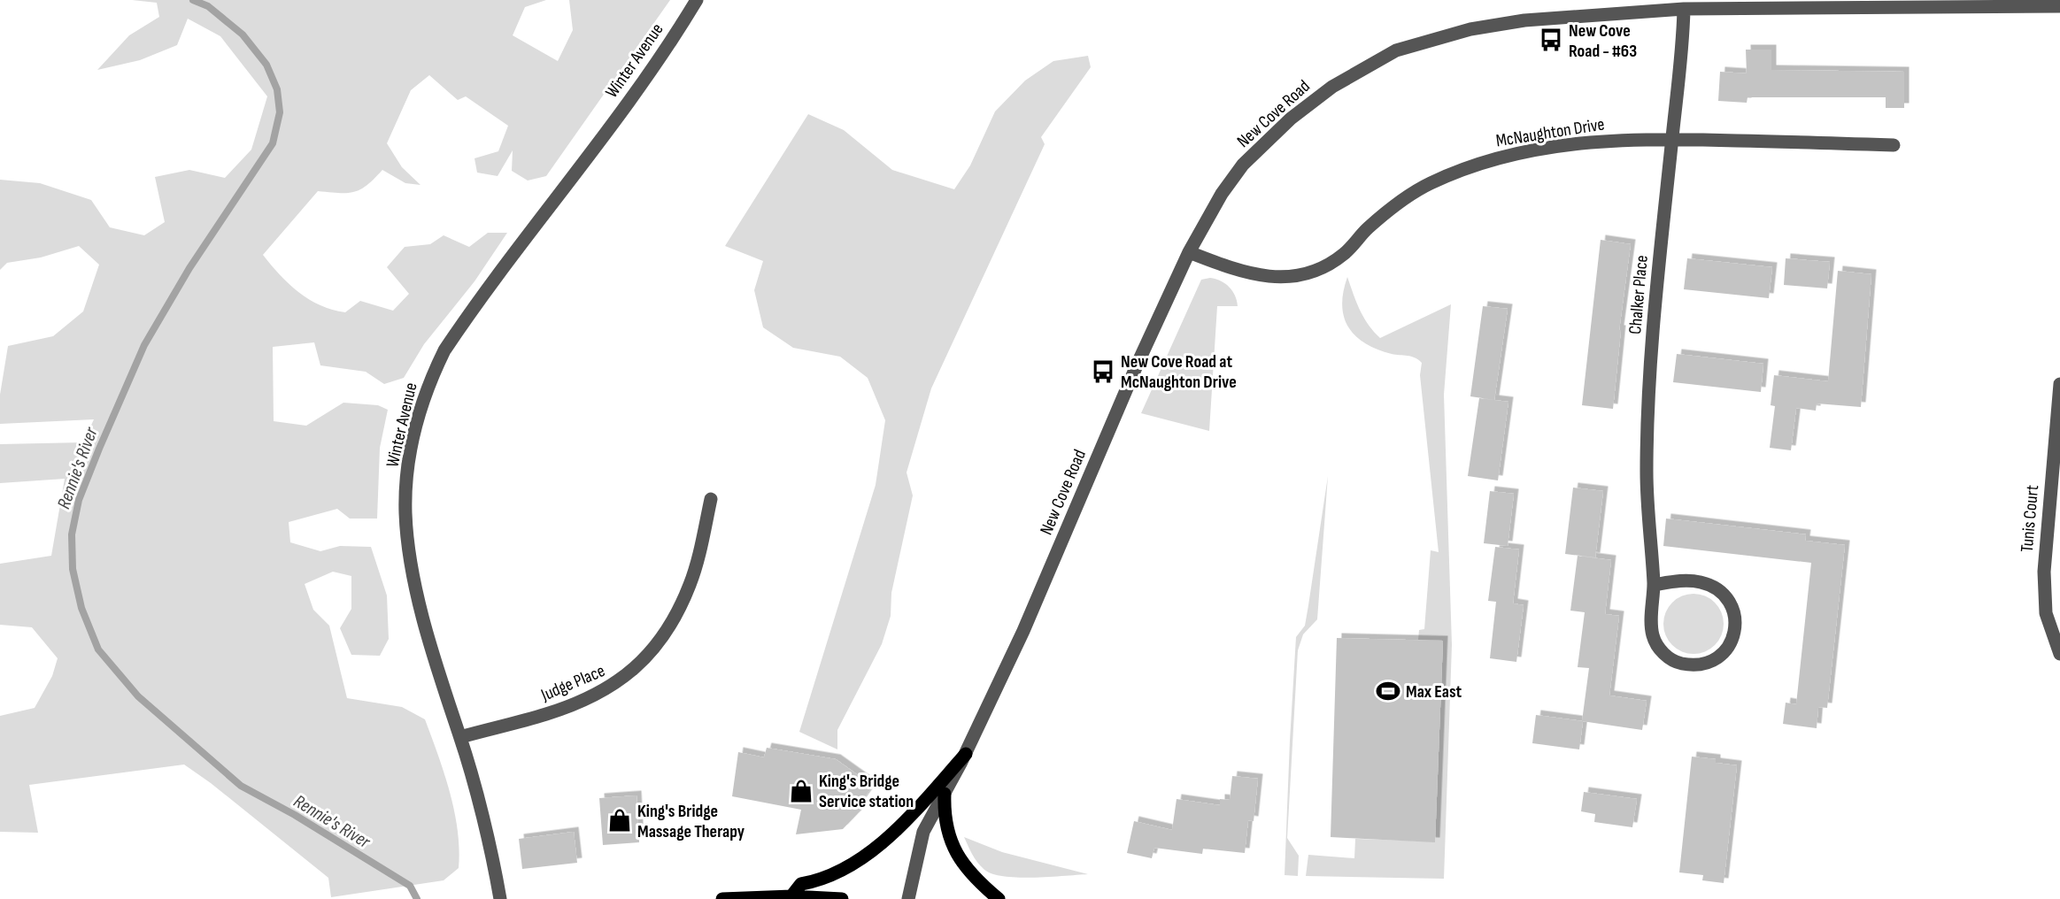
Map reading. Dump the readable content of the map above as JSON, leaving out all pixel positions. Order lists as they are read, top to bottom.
{
  "streets": {
    "street": [
      "Winter Avenue",
      "New Cove Road",
      "McNaughton Drive",
      "Chalker Place",
      "Tunis Court",
      "Judge Place"
    ]
  },
  "crossings": [
    ["Winter Avenue", "Judge Place"],
    ["New Cove Road", "McNaughton Drive"],
    ["New Cove Road", "Chalker Place"],
    ["McNaughton Drive", "Chalker Place"]
  ],
  "water": ["Rennie's River"],
  "places": {
    "bus stop": ["New Cove Road - #63", "New Cove Road at McNaughton Drive"],
    "sports": ["Max East"],
    "shop": ["King's Bridge Service station", "King's Bridge Massage Therapy"]
  }
}
